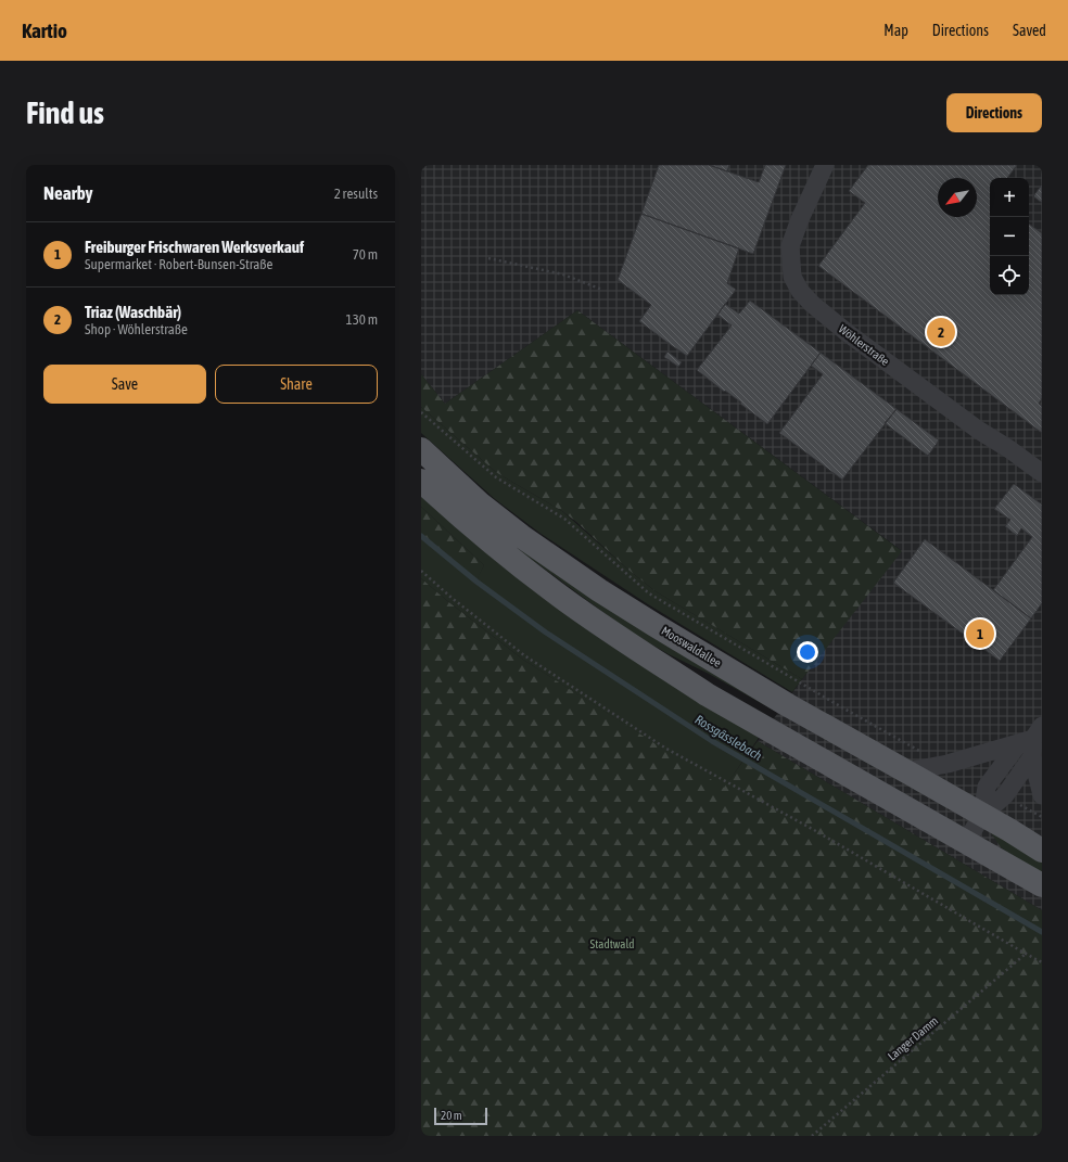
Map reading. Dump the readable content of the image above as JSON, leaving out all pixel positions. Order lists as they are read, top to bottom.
{
  "streets": {
    "main road": ["Mooswaldallee"],
    "street": ["Wöhlerstraße"],
    "path": ["Langer Damm"]
  },
  "water": ["Rossgässlebach"],
  "parks": ["Stadtwald"],
  "scale_bar": "20 m",
  "north": "bottom left",
  "page": {
    "header": "Kartio",
    "nav": ["Map", "Directions", "Saved"],
    "buttons": [
      "Directions",
      ["Save", "Share"]
    ],
    "title": "Find us",
    "heading": ["Nearby", "2 results"],
    "map_buttons": ["+", "−"],
    "list": [
      {
        "mark": "1",
        "name": "Freiburger Frischwaren Werksverkauf",
        "note": "Supermarket · Robert-Bunsen-Straße",
        "value": "70 m"
      },
      {
        "mark": "2",
        "name": "Triaz (Waschbär)",
        "note": "Shop · Wöhlerstraße",
        "value": "130 m"
      }
    ],
    "pins": ["2", "1"],
    "scale": "20 m"
  }
}
